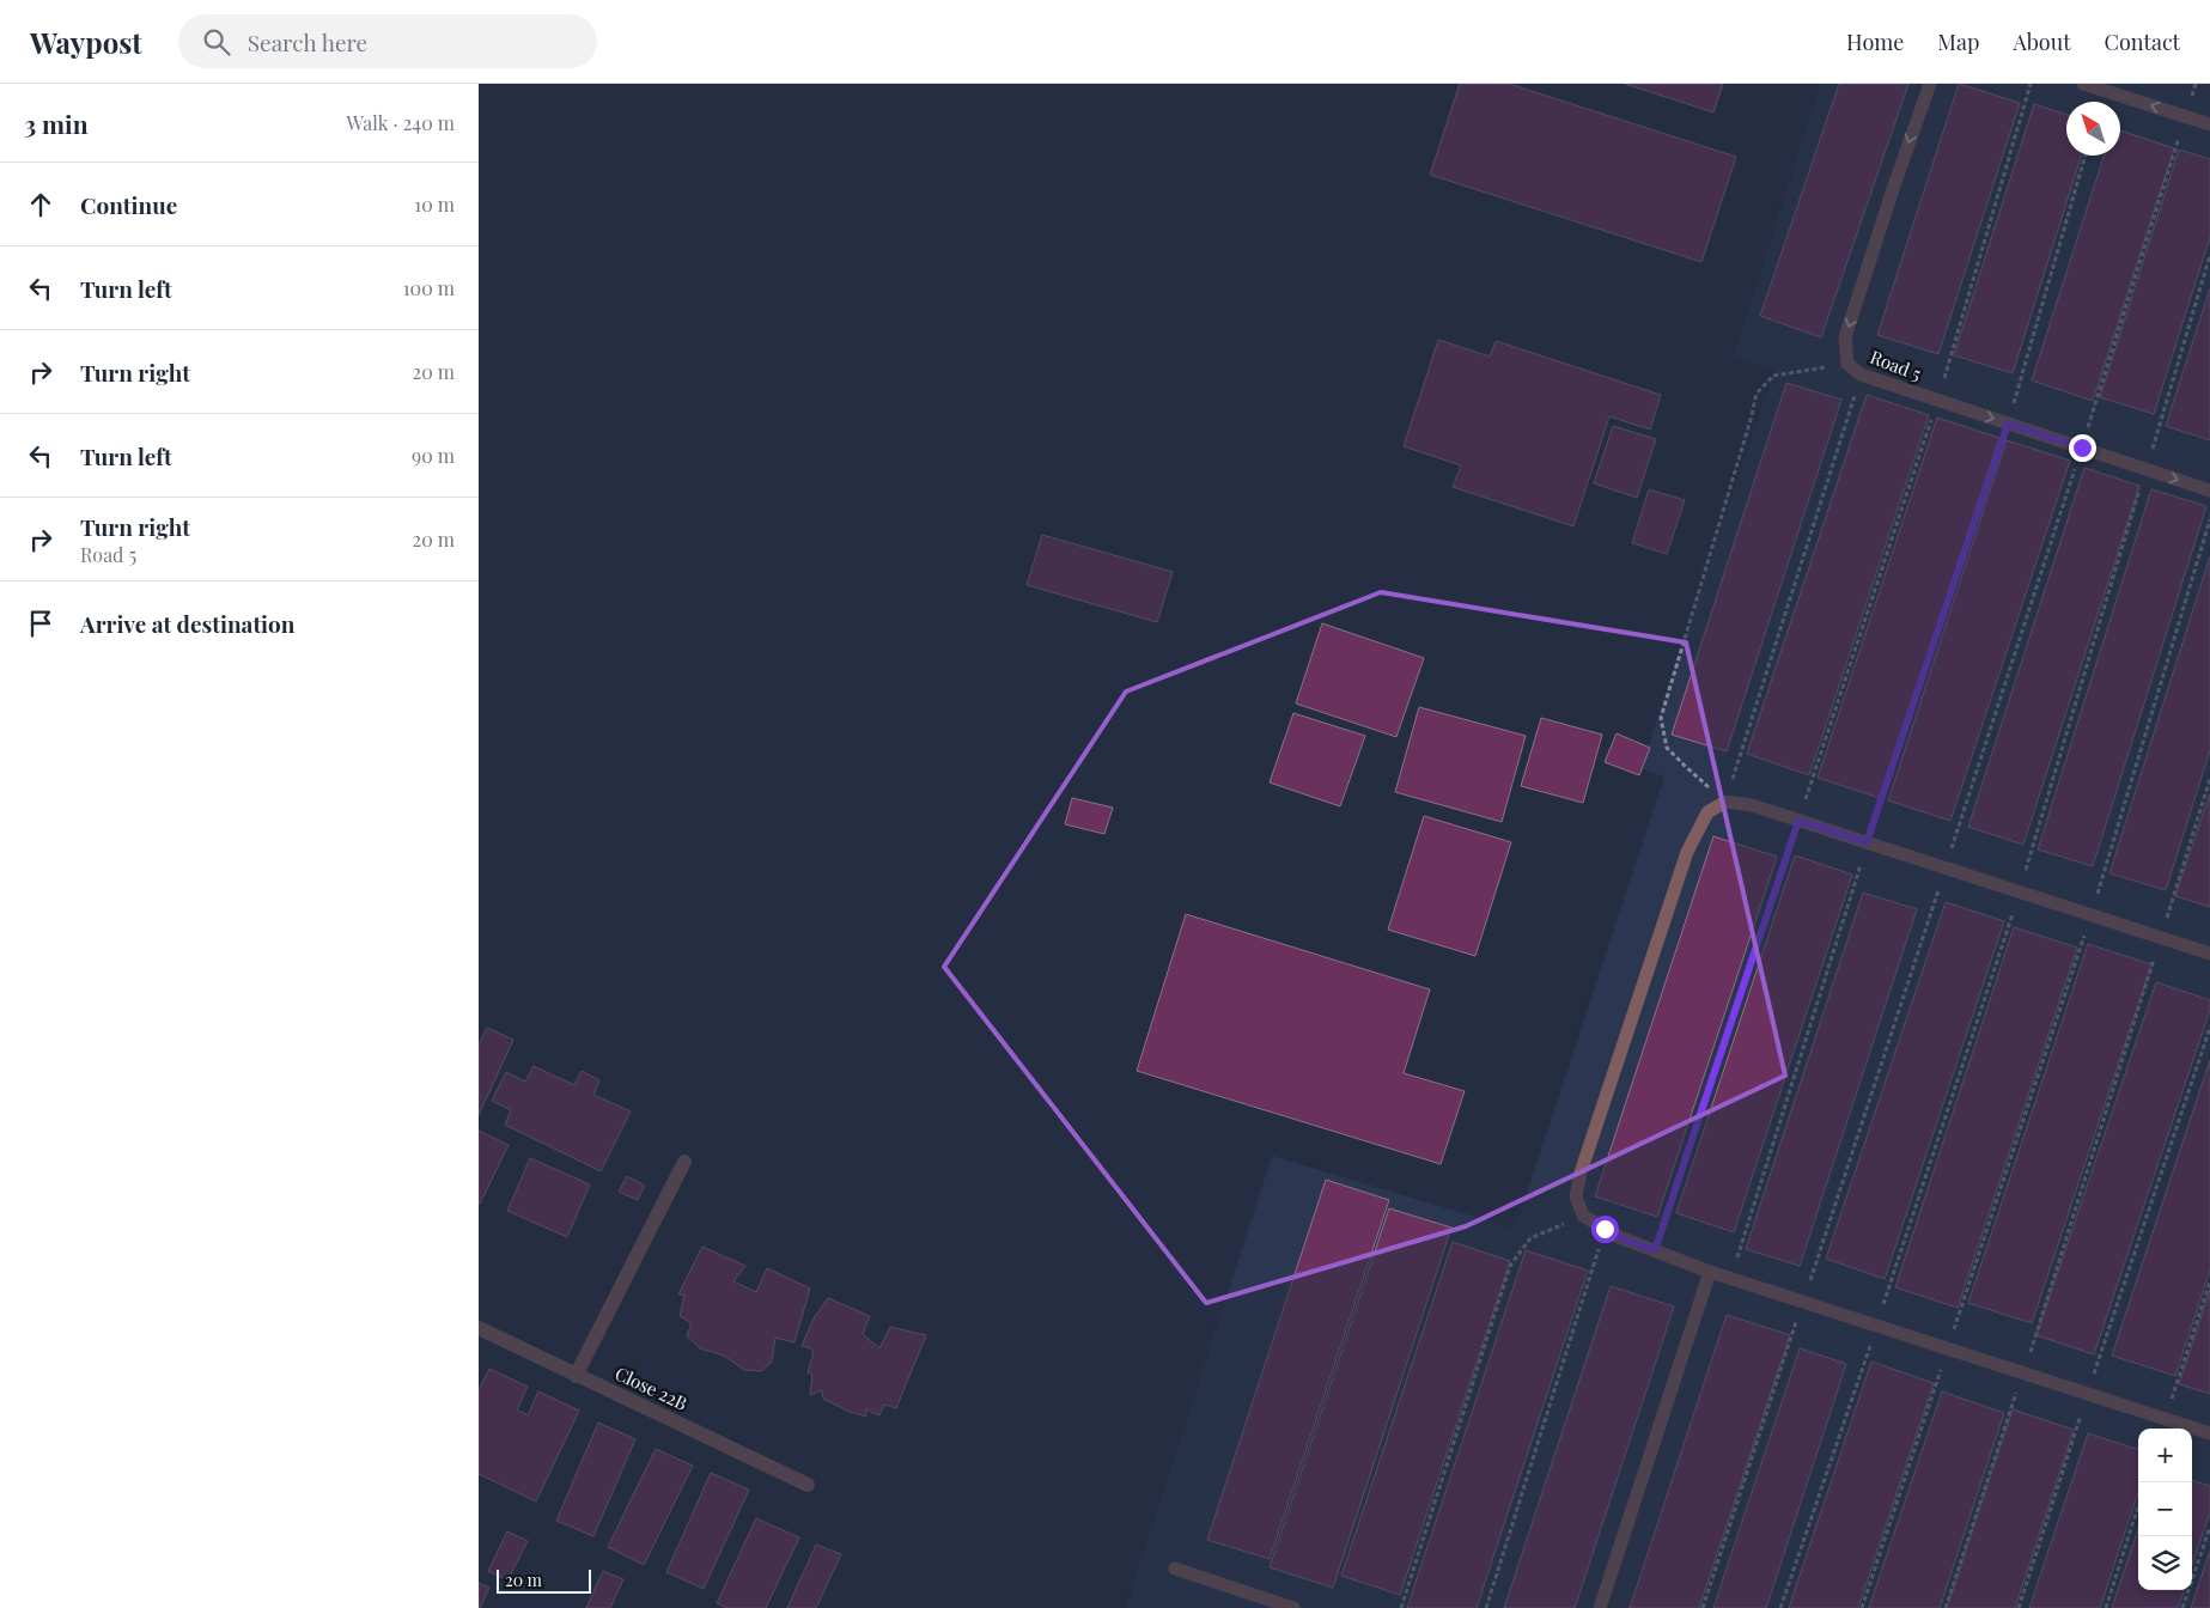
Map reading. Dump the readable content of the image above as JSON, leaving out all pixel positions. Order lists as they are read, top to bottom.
{
  "streets": {
    "street": ["Close 22B"],
    "lane": ["Road 5"]
  },
  "scale_bar": "20 m",
  "north": "top left",
  "page": {
    "header": "Waypost",
    "search": "Search here",
    "nav": [
      "Home",
      "Map",
      "About",
      "Contact"
    ],
    "heading": ["3 min", "Walk · 240 m"],
    "list": [
      ["Continue", "10 m"],
      ["Turn left", "100 m"],
      ["Turn right", "20 m"],
      ["Turn left", "90 m"],
      ["Turn right", "Road 5", "20 m"],
      "Arrive at destination"
    ],
    "map_buttons": ["+", "−"],
    "scale": "20 m"
  }
}
